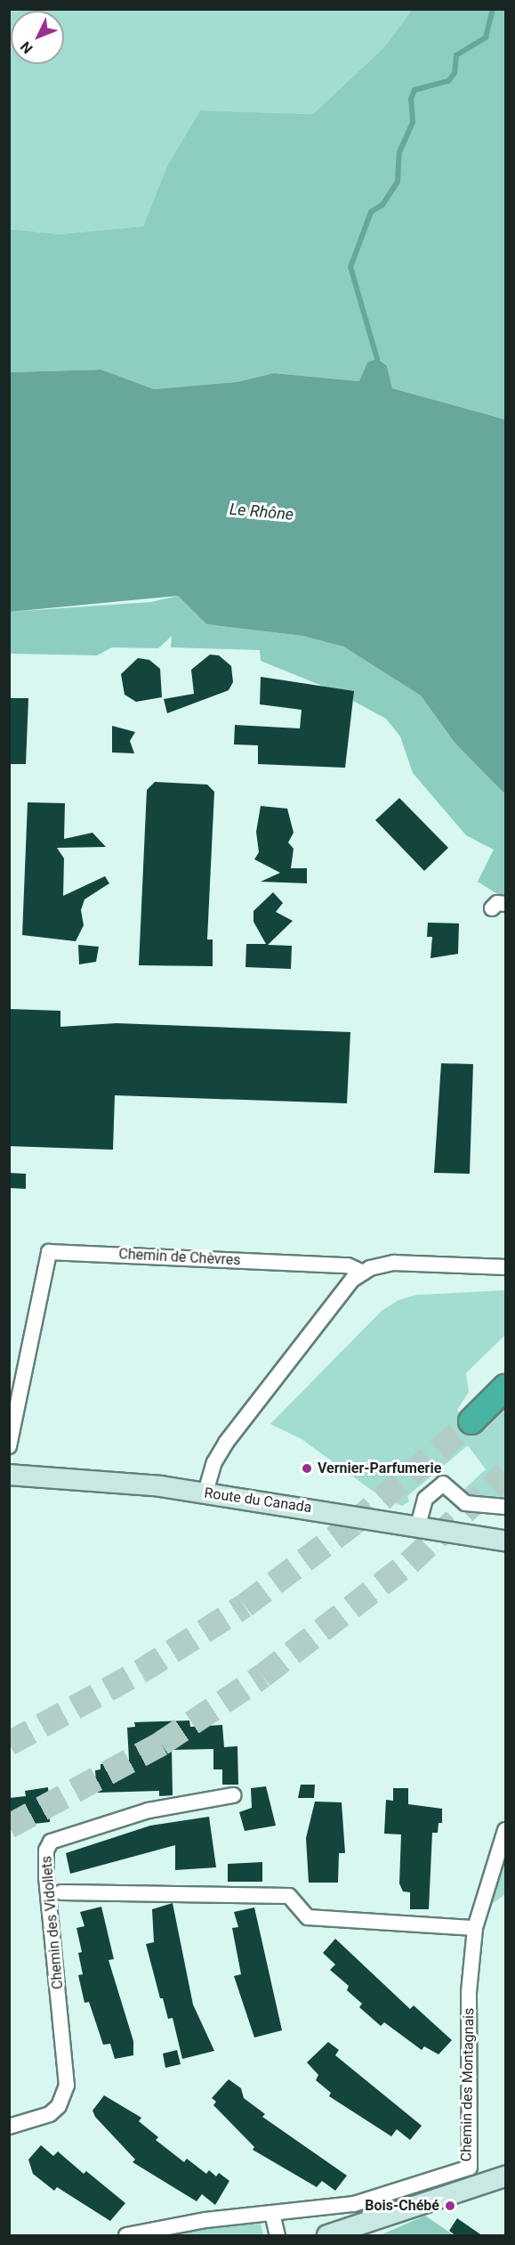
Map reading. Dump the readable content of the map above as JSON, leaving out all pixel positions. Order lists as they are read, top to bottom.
{
  "streets": {
    "street": [
      "Chemin de Chèvres",
      "Route du Canada",
      "Chemin des Vidollets",
      "Chemin des Montagnais"
    ]
  },
  "water": ["Le Rhône"],
  "places": ["Vernier-Parfumerie", "Bois-Chébé"],
  "north": "bottom left"
}
